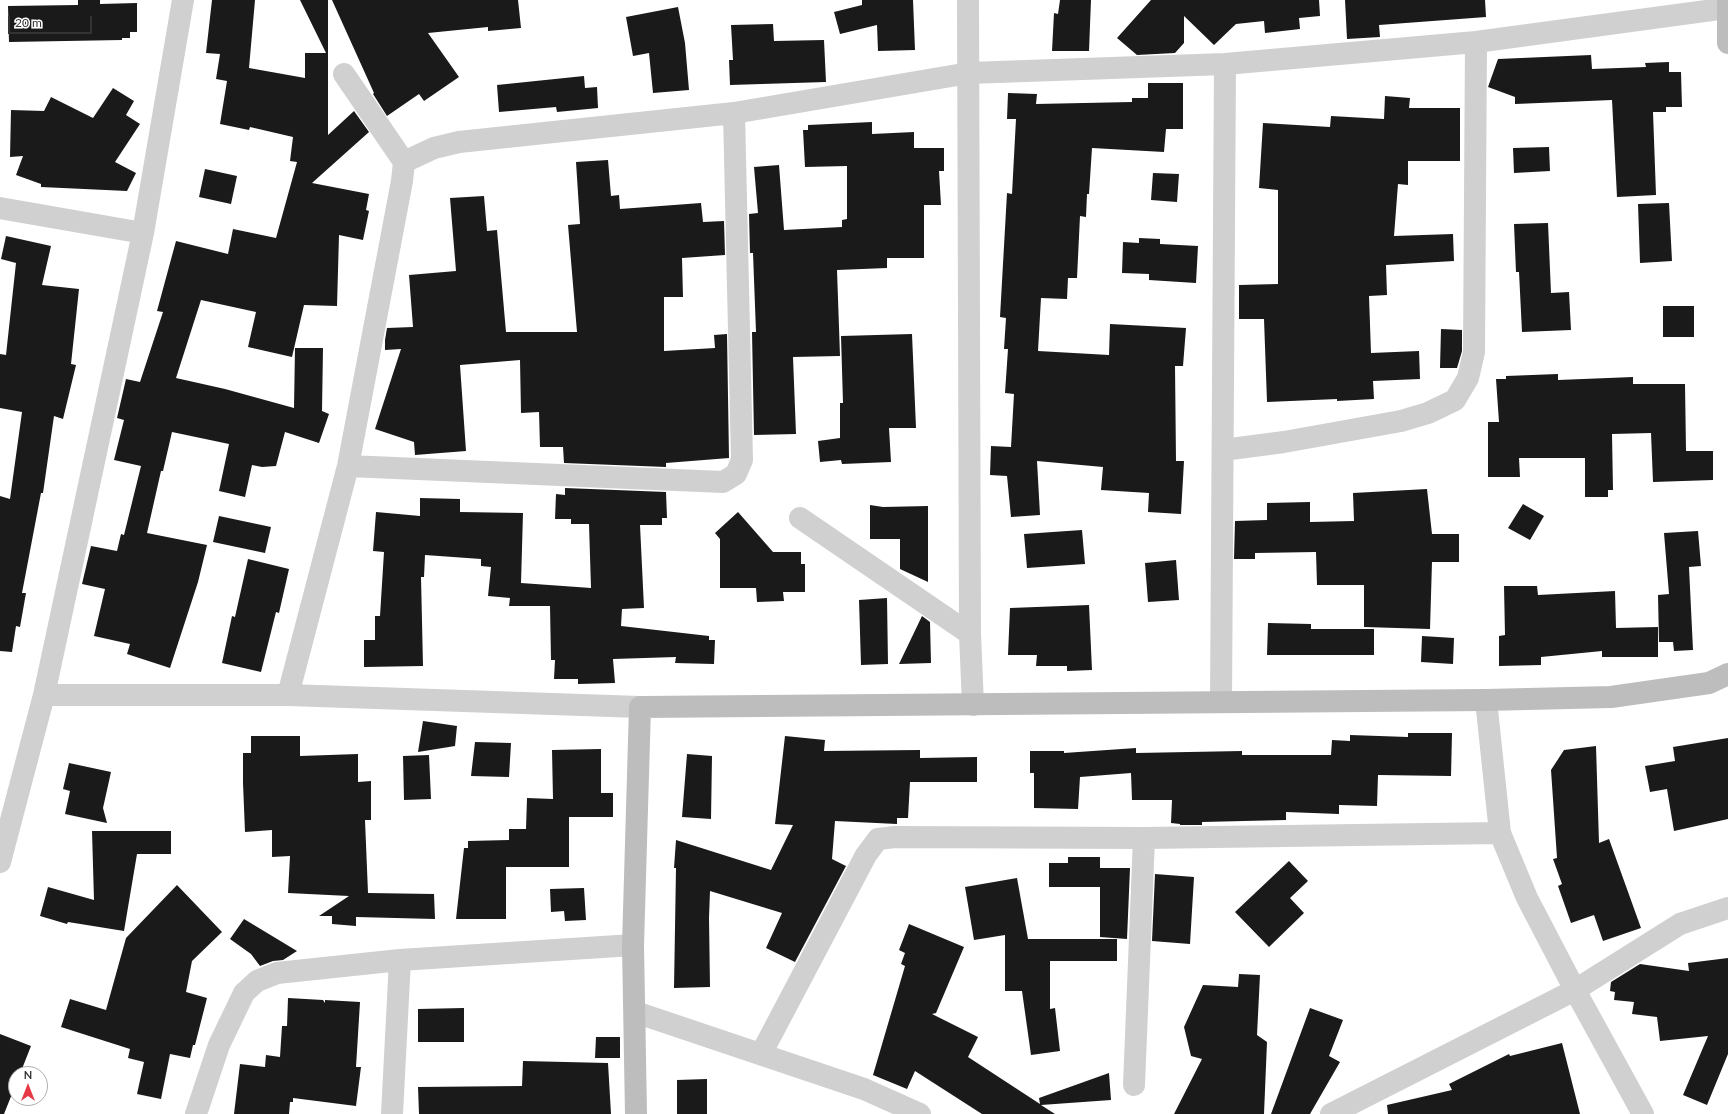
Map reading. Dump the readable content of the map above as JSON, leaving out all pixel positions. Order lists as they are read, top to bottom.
{
  "scale_bar": "20 m",
  "north": "top"
}
